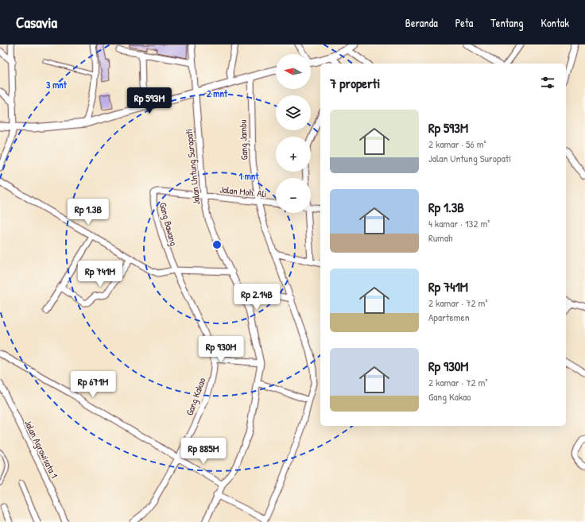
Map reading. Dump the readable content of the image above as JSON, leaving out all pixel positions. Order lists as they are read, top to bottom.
{
  "streets": {
    "street": [
      "Gang Jambu",
      "Jalan Untung Suropati",
      "Jalan Moh. Ali",
      "Gang Bawang",
      "Gang Kakao",
      "Jalan Agrowisata 1"
    ]
  },
  "crossings": [
    ["Gang Jambu", "Jalan Moh. Ali"],
    ["Jalan Untung Suropati", "Jalan Moh. Ali"],
    ["Jalan Untung Suropati", "Gang Bawang"],
    ["Jalan Moh. Ali", "Gang Bawang"],
    ["Gang Bawang", "Gang Kakao"]
  ],
  "north": "left",
  "page": {
    "header": "Casavia",
    "nav": [
      "Beranda",
      "Peta",
      "Tentang",
      "Kontak"
    ],
    "map_buttons": ["+", "−"],
    "heading": "7 properti",
    "price": [
      "Rp 593M",
      "Rp 1.3B",
      "Rp 741M",
      "Rp 2.14B",
      "Rp 930M",
      "Rp 671M",
      "Rp 885M"
    ],
    "list": [
      {
        "name": "Rp 593M",
        "note": "2 kamar · 56 m² · Jalan Untung Suropati"
      },
      {
        "name": "Rp 1.3B",
        "note": "4 kamar · 132 m² · Rumah"
      },
      {
        "name": "Rp 741M",
        "note": "2 kamar · 72 m² · Apartemen"
      },
      {
        "name": "Rp 930M",
        "note": "2 kamar · 72 m² · Gang Kakao"
      }
    ]
  },
  "rings": ["3 mnt", "2 mnt", "1 mnt"]
}
